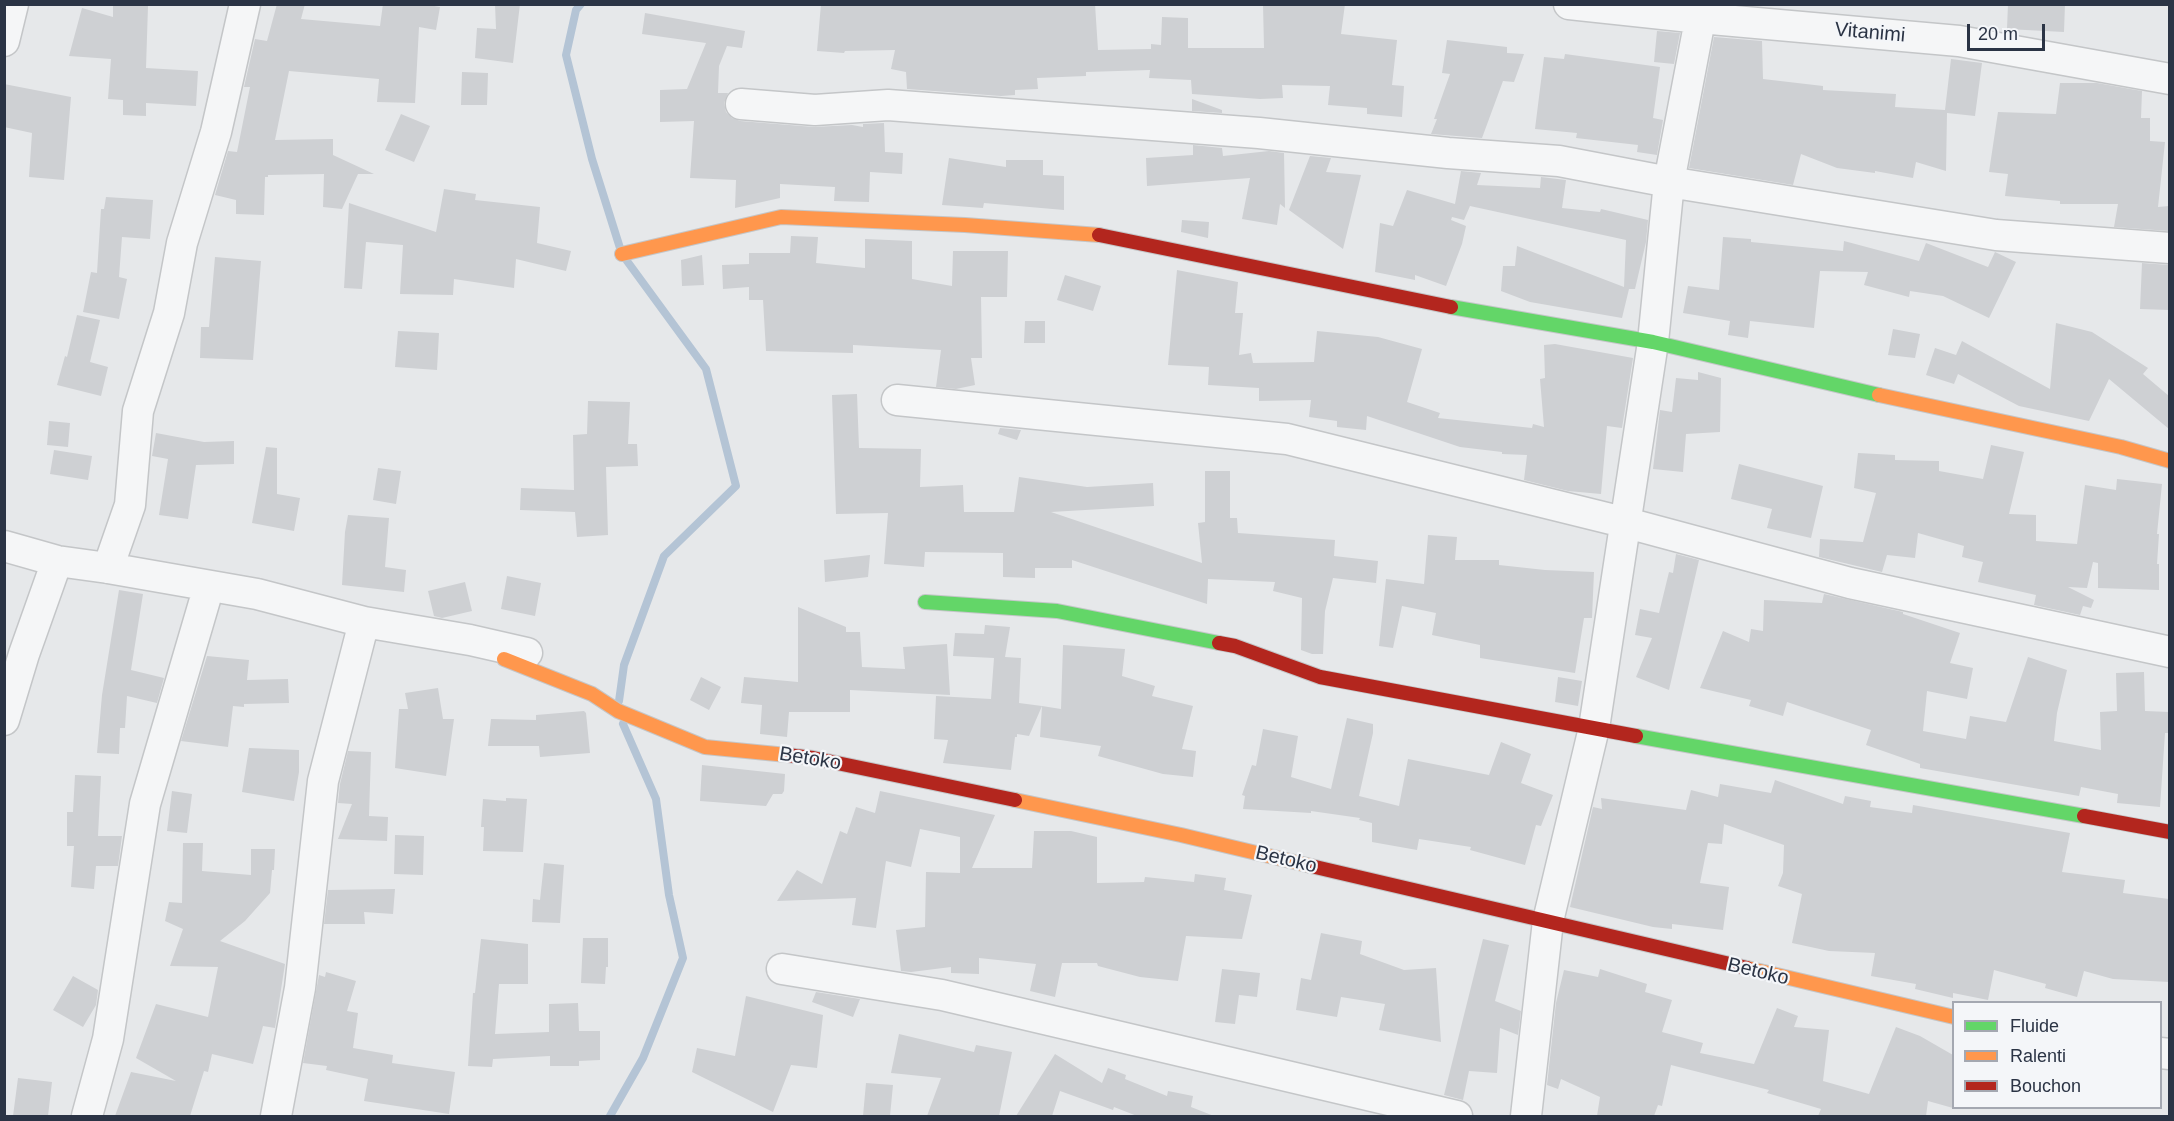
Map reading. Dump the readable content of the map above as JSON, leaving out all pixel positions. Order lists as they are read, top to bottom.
{
  "streets": {
    "street": ["Vitanimi", "Betoko"]
  },
  "legend": ["Fluide", "Ralenti", "Bouchon"],
  "scale_bar": "20 m"
}
